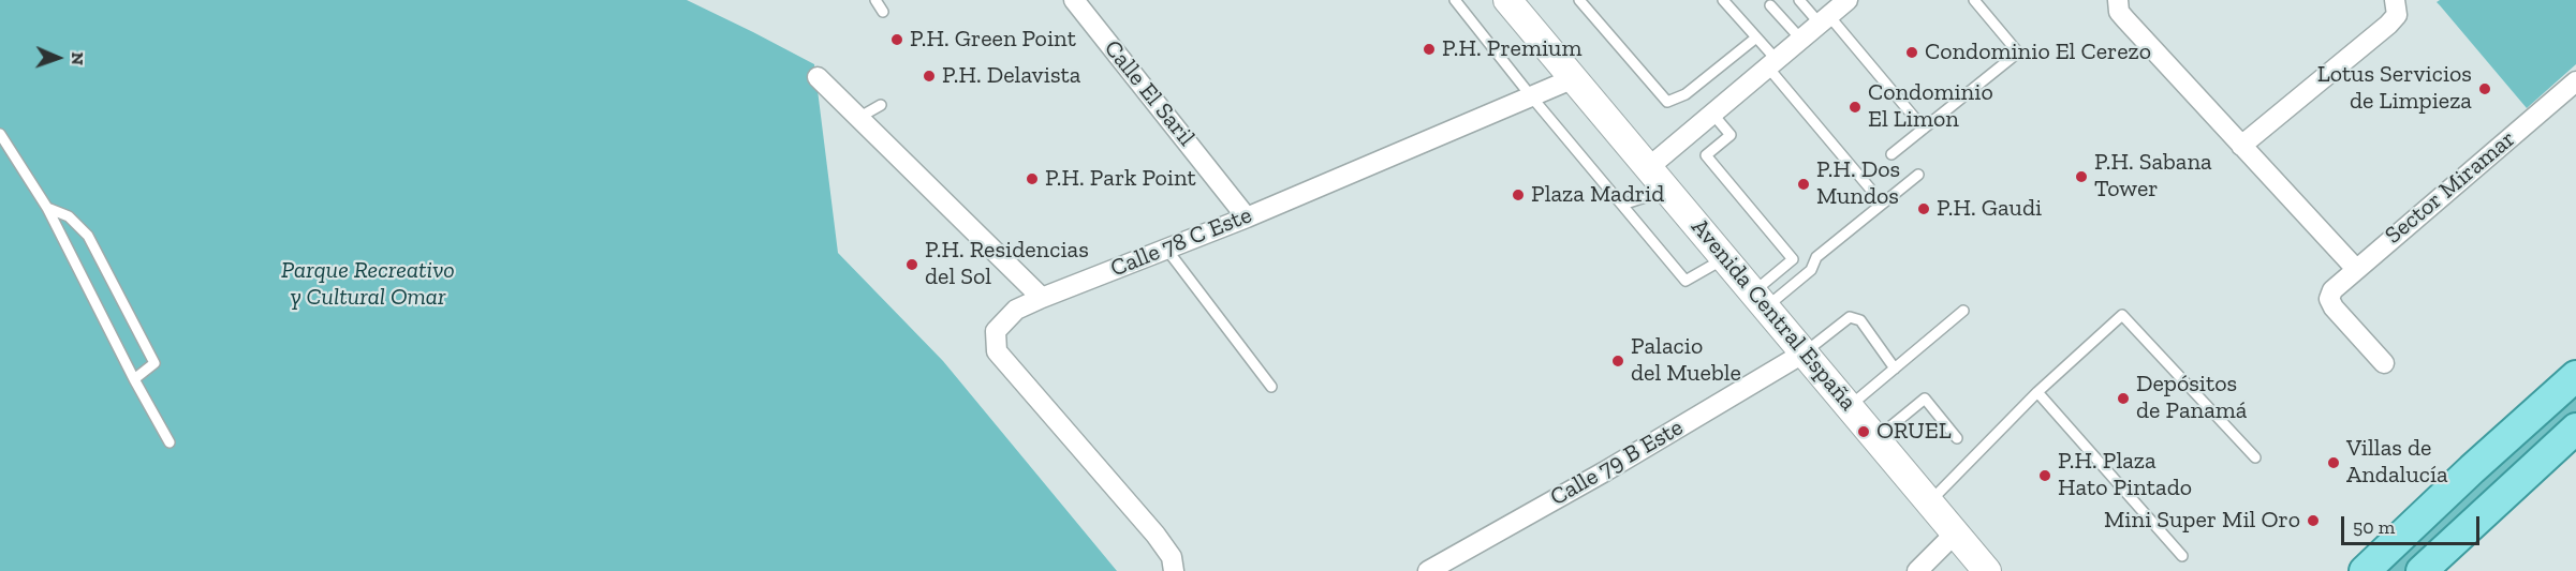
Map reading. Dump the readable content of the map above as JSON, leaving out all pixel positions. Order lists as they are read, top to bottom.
{
  "streets": {
    "main road": ["Avenida Central España"],
    "street": [
      "Calle El Saril",
      "Sector Miramar",
      "Calle 78 C Este",
      "Calle 79 B Este"
    ]
  },
  "crossings": [
    ["Calle El Saril", "Calle 78 C Este"],
    ["Calle 78 C Este", "Avenida Central España"],
    ["Avenida Central España", "Calle 79 B Este"]
  ],
  "parks": ["Parque Recreativo y Cultural Omar"],
  "places": [
    "P.H. Green Point",
    "P.H. Premium",
    "Condominio El Cerezo",
    "P.H. Delavista",
    "Lotus Servicios de Limpieza",
    "Condominio El Limon",
    "P.H. Sabana Tower",
    "P.H. Park Point",
    "P.H. Dos Mundos",
    "Plaza Madrid",
    "P.H. Gaudi",
    "P.H. Residencias del Sol",
    "Palacio del Mueble",
    "Depósitos de Panamá",
    "ORUEL",
    "Villas de Andalucía",
    "P.H. Plaza Hato Pintado",
    "Mini Super Mil Oro"
  ],
  "scale_bar": "50 m",
  "north": "right"
}
